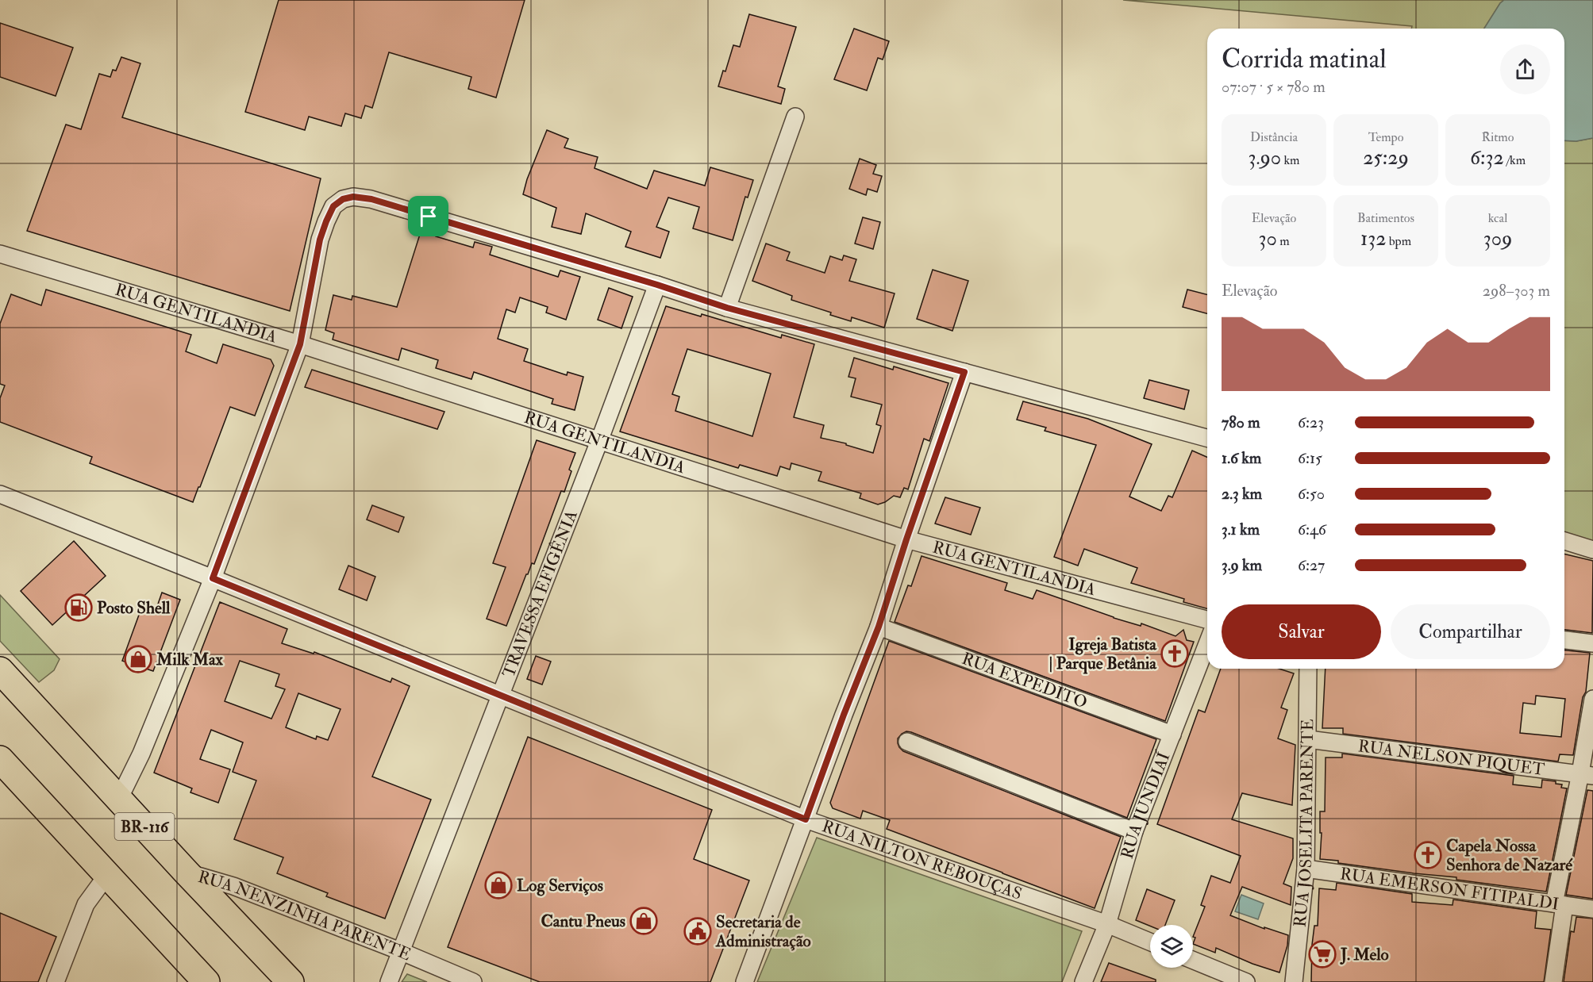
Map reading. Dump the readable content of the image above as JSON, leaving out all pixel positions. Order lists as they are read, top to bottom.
{
  "streets": {
    "highway": ["BR-116"],
    "street": [
      "RUA GENTILANDIA",
      "TRAVESSA EFIGÊNIA",
      "RUA EXPEDITO",
      "RUA NELSON PIQUET",
      "RUA JUNDIAÍ",
      "RUA JOSELITA PARENTE",
      "RUA NILTON REBOUÇAS",
      "RUA EMERSON FITIPALDI",
      "RUA NENZINHA PARENTE"
    ]
  },
  "crossings": [
    ["RUA GENTILANDIA", "TRAVESSA EFIGÊNIA"],
    ["TRAVESSA EFIGÊNIA", "RUA NILTON REBOUÇAS"],
    ["TRAVESSA EFIGÊNIA", "RUA NENZINHA PARENTE"],
    ["RUA EXPEDITO", "RUA JUNDIAÍ"],
    ["RUA NELSON PIQUET", "RUA JOSELITA PARENTE"],
    ["RUA JUNDIAÍ", "RUA NILTON REBOUÇAS"],
    ["RUA JOSELITA PARENTE", "RUA EMERSON FITIPALDI"],
    ["BR-116", "RUA NENZINHA PARENTE"]
  ],
  "places": {
    "fuel station": ["Posto Shell"],
    "church": ["Igreja Batista | Parque Betânia", "Capela Nossa Senhora de Nazaré"],
    "shop": ["Milk Max", "Log Serviços", "Cantu Pneus"],
    "public building": ["Secretaria de Administração"],
    "supermarket": ["J. Melo"]
  },
  "page": {
    "heading": ["Corrida matinal", "07:07 · 5 × 780 m"],
    "stats": [
      ["Distância", "3.90 km"],
      ["Tempo", "25:29"],
      ["Ritmo", "6:32 /km"],
      ["Elevação", "30 m"],
      ["Batimentos", "132 bpm"],
      ["kcal", "309"]
    ],
    "chart": ["Elevação", "298–303 m"],
    "list": [
      {
        "name": "780 m",
        "note": "6:23"
      },
      {
        "name": "1.6 km",
        "note": "6:15"
      },
      {
        "name": "2.3 km",
        "note": "6:50"
      },
      {
        "name": "3.1 km",
        "note": "6:46"
      },
      {
        "name": "3.9 km",
        "note": "6:27"
      }
    ],
    "buttons": ["Salvar", "Compartilhar"]
  }
}
